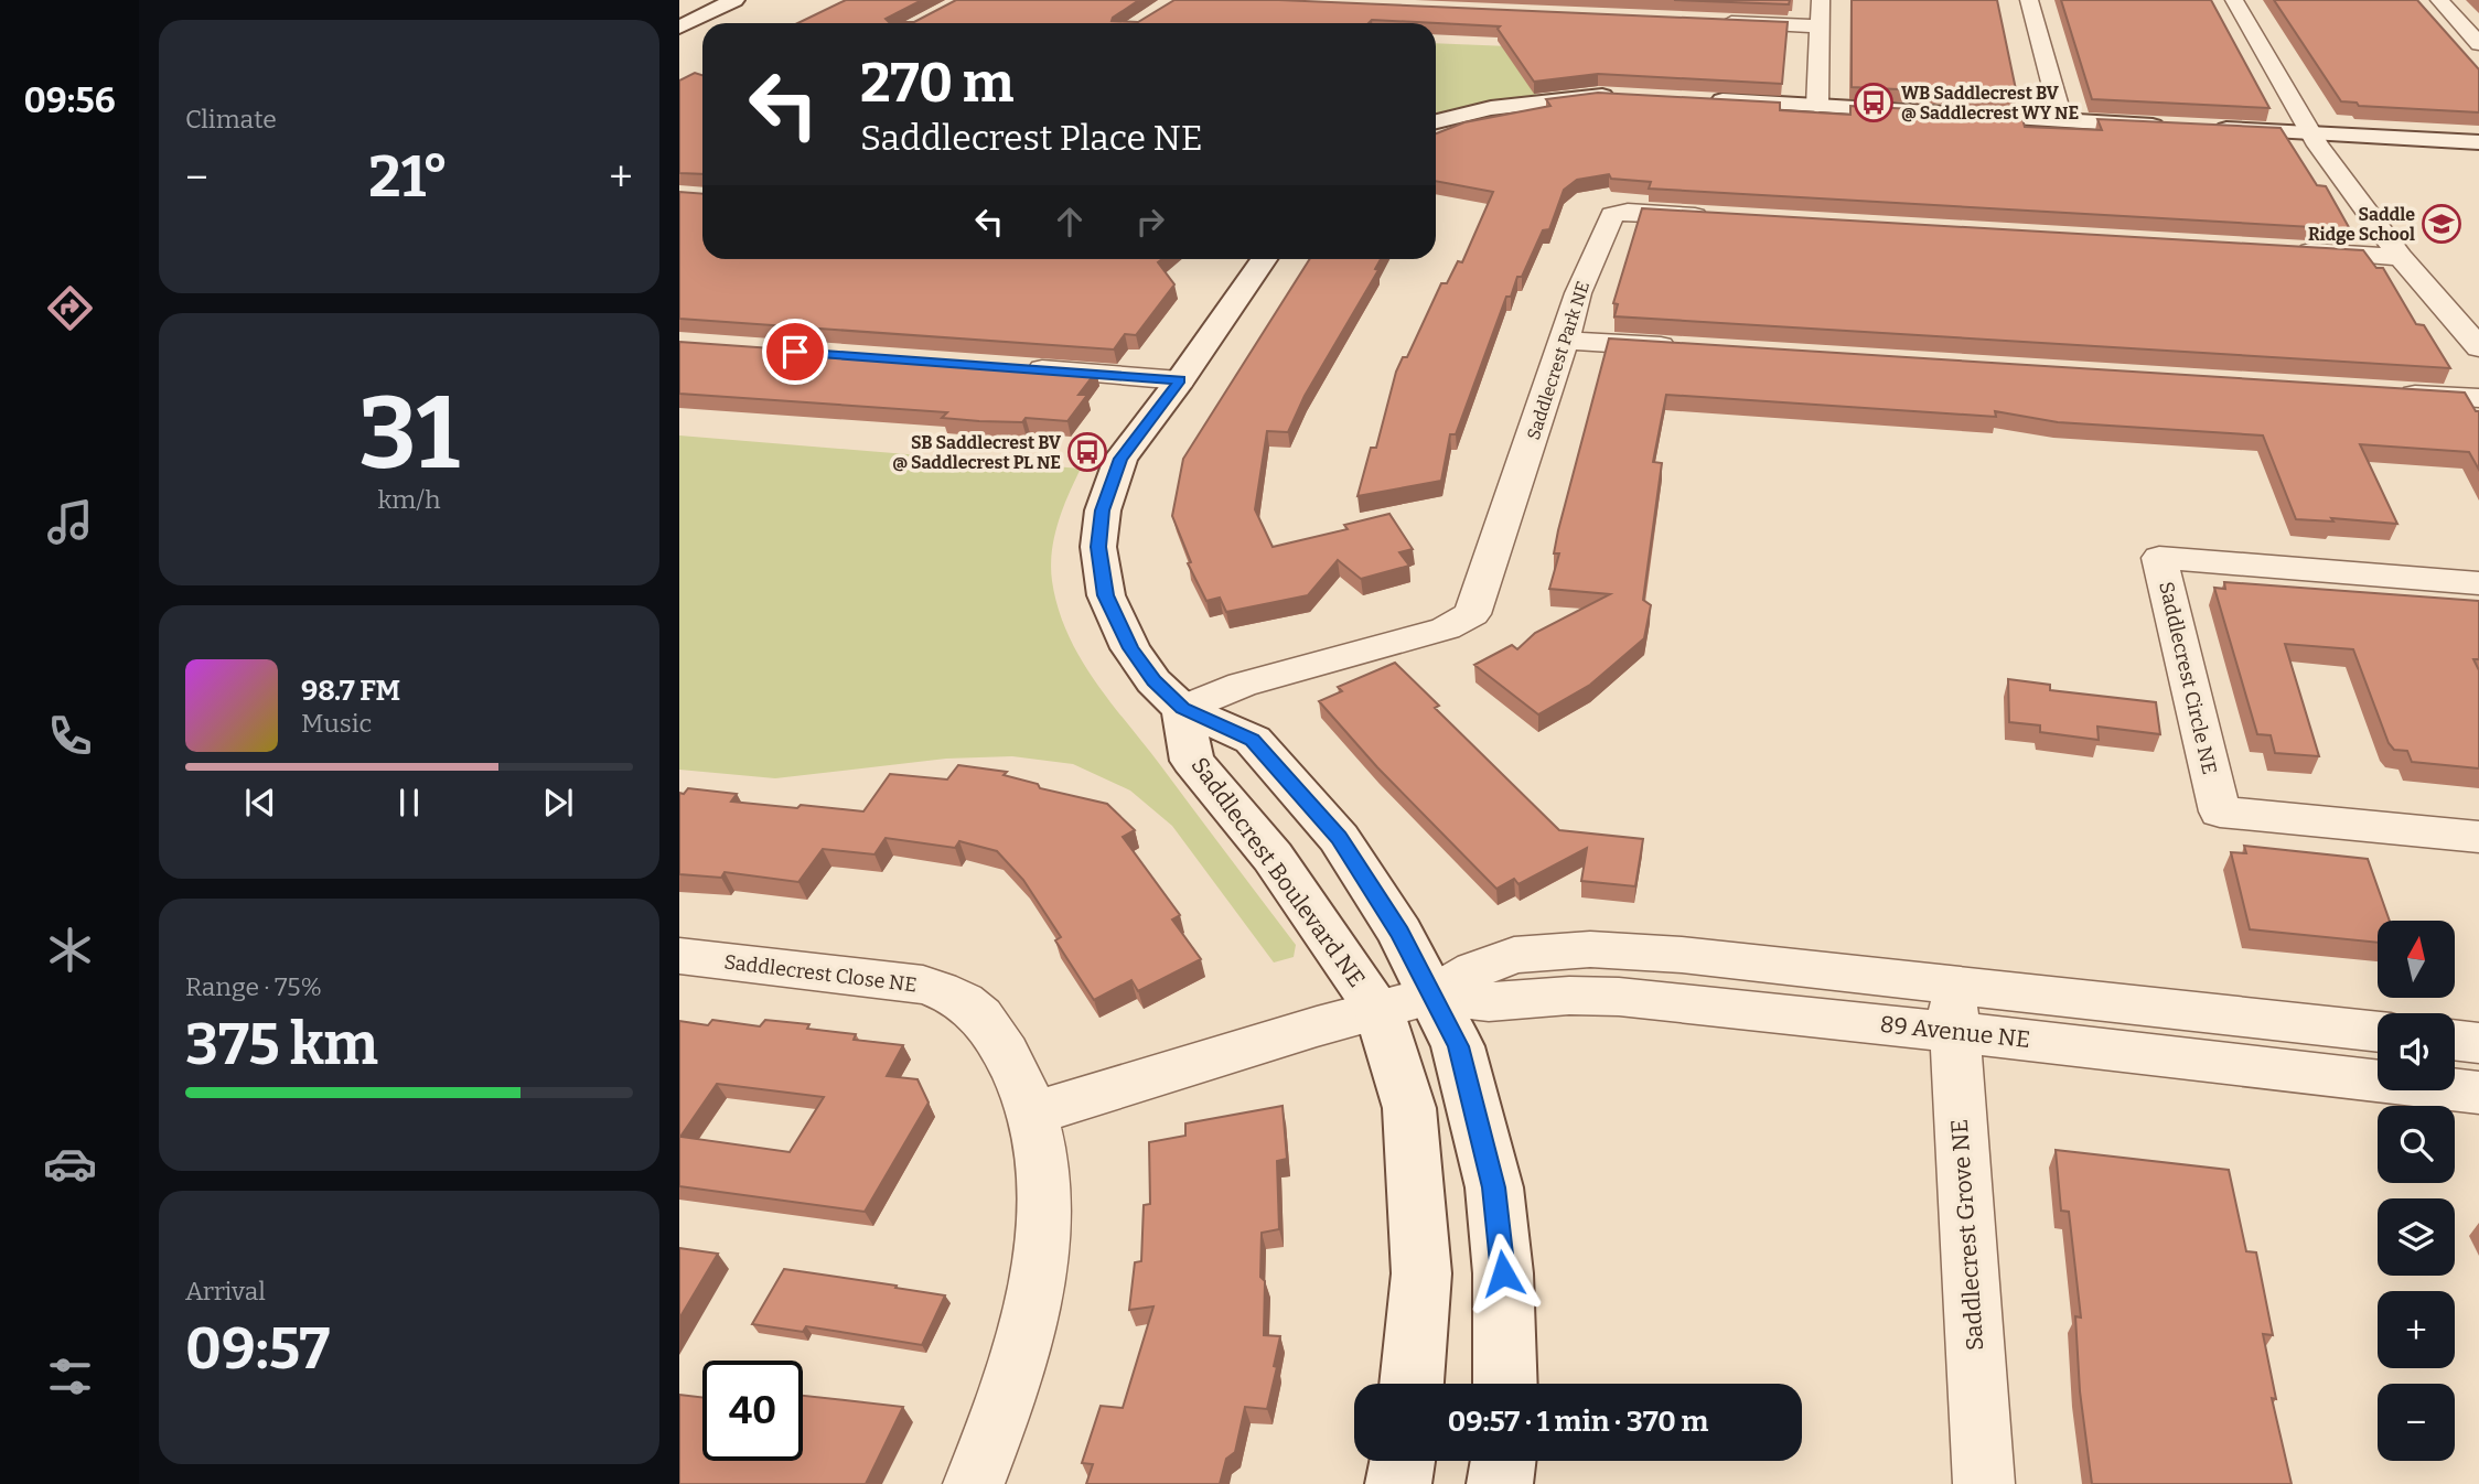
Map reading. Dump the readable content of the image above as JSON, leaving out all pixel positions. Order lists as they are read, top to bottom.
{
  "streets": {
    "street": [
      "Saddlecrest Park NE",
      "Saddlecrest Circle NE",
      "Saddlecrest Boulevard NE",
      "Saddlecrest Close NE",
      "89 Avenue NE",
      "Saddlecrest Grove NE"
    ]
  },
  "crossings": [
    ["Saddlecrest Park NE", "Saddlecrest Boulevard NE"],
    ["Saddlecrest Boulevard NE", "89 Avenue NE"],
    ["89 Avenue NE", "Saddlecrest Grove NE"]
  ],
  "places": {
    "bus stop": ["WB Saddlecrest BV @ Saddlecrest WY NE", "SB Saddlecrest BV @ Saddlecrest PL NE"],
    "school or university": ["Saddle Ridge School"]
  },
  "north": "top",
  "page": {
    "tabs": "09:56",
    "tile": [
      "Climate",
      ["31", "km/h"],
      ["Range · 75%", "375 km"],
      ["Arrival", "09:57"]
    ],
    "turn": ["270 m", "Saddlecrest Place NE"],
    "heat": ["−", "21°", "+"],
    "song": ["98.7 FM", "Music"],
    "map_buttons": ["+", "−"],
    "limit": "40",
    "trip": "09:57 · 1 min · 370 m"
  }
}
